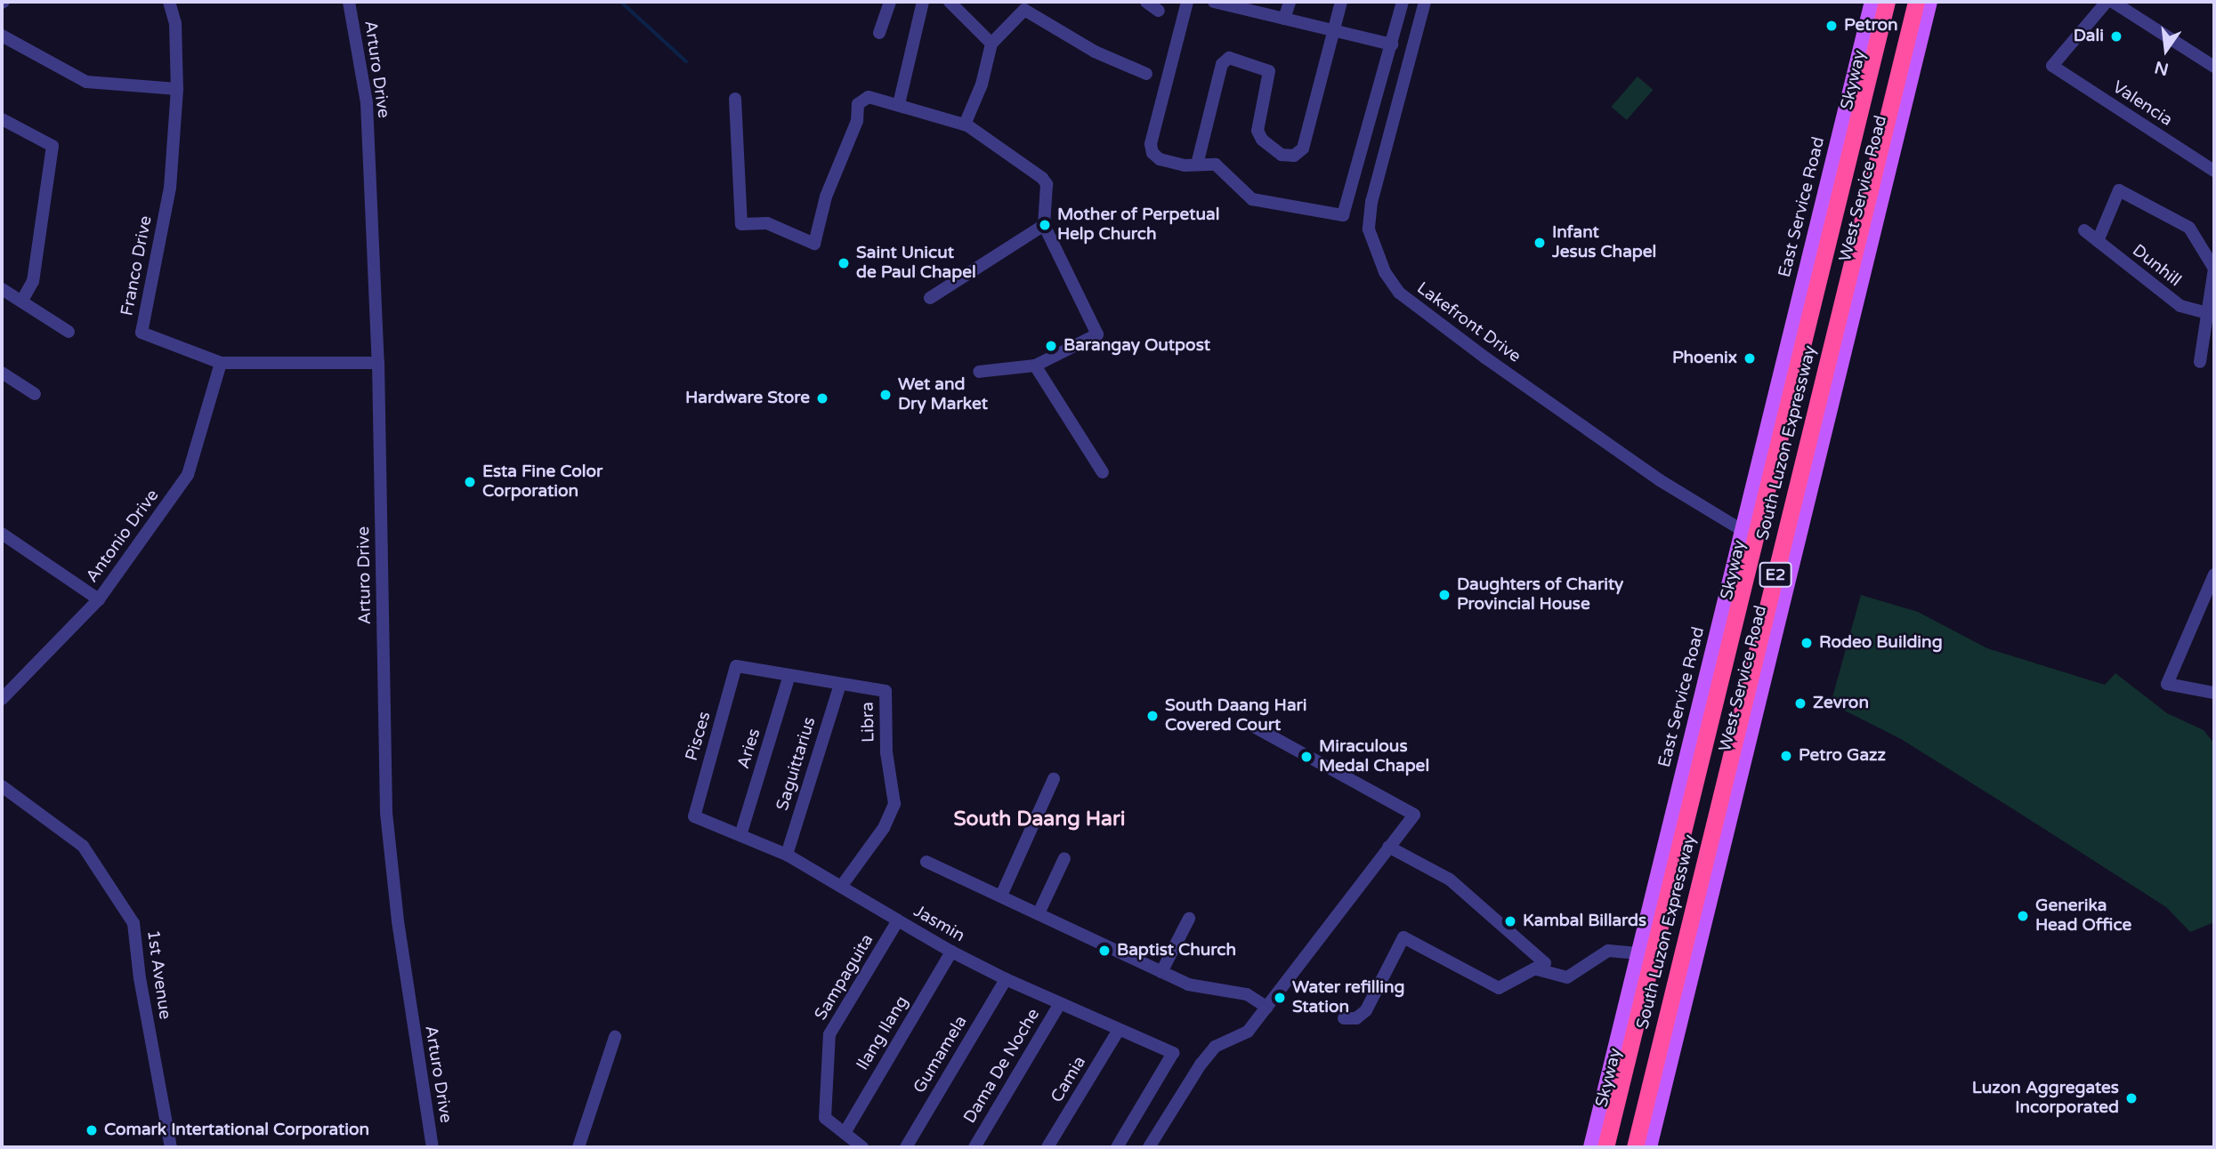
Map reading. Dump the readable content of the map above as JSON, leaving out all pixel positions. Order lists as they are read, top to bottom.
{
  "streets": {
    "highway": ["Skyway", "South Luzon Expressway", "E2"],
    "main road": ["West Service Road", "East Service Road"],
    "street": [
      "Arturo Drive",
      "Valencia",
      "Franco Drive",
      "Dunhill",
      "Lakefront Drive",
      "Antonio Drive",
      "Libra",
      "Pisces",
      "Aries",
      "Saguittarius",
      "Jasmin",
      "1st Avenue",
      "Sampaguita",
      "Ilang Ilang",
      "Gumamela",
      "Dama De Noche",
      "Camia"
    ]
  },
  "crossings": [
    ["Arturo Drive", "Franco Drive"],
    ["East Service Road", "Lakefront Drive"],
    ["Franco Drive", "Antonio Drive"],
    ["Libra", "Pisces"],
    ["Libra", "Aries"],
    ["Libra", "Saguittarius"],
    ["Libra", "Jasmin"],
    ["Pisces", "Jasmin"],
    ["Aries", "Jasmin"],
    ["Saguittarius", "Jasmin"],
    ["Jasmin", "Sampaguita"],
    ["Jasmin", "Ilang Ilang"],
    ["Jasmin", "Gumamela"],
    ["Jasmin", "Dama De Noche"],
    ["Jasmin", "Camia"],
    ["Sampaguita", "Ilang Ilang"]
  ],
  "districts": ["South Daang Hari"],
  "places": [
    "Petron",
    "Dali",
    "Mother of Perpetual Help Church",
    "Infant Jesus Chapel",
    "Saint Unicut de Paul Chapel",
    "Barangay Outpost",
    "Phoenix",
    "Wet and Dry Market",
    "Hardware Store",
    "Esta Fine Color Corporation",
    "Daughters of Charity Provincial House",
    "Rodeo Building",
    "Zevron",
    "South Daang Hari Covered Court",
    "Petro Gazz",
    "Miraculous Medal Chapel",
    "Generika Head Office",
    "Kambal Billards",
    "Baptist Church",
    "Water refilling Station",
    "Luzon Aggregates Incorporated",
    "Comark Intertational Corporation"
  ],
  "north": "bottom"
}
